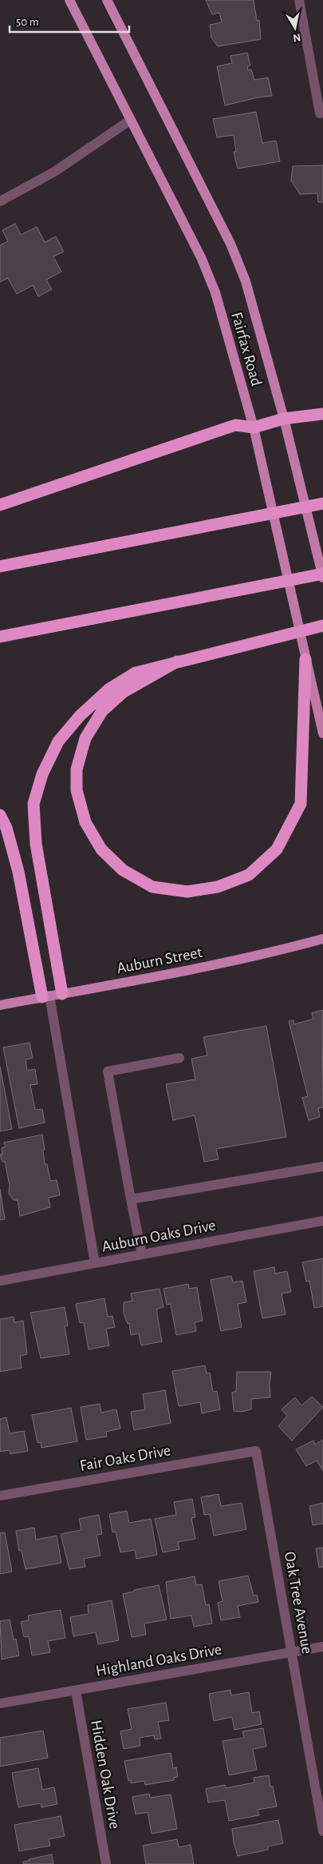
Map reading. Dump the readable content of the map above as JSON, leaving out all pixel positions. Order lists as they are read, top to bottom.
{
  "streets": {
    "main road": ["Fairfax Road", "Auburn Street"],
    "street": [
      "Auburn Oaks Drive",
      "Fair Oaks Drive",
      "Oak Tree Avenue",
      "Highland Oaks Drive",
      "Hidden Oak Drive"
    ]
  },
  "crossings": [
    ["Fair Oaks Drive", "Oak Tree Avenue"],
    ["Oak Tree Avenue", "Highland Oaks Drive"],
    ["Highland Oaks Drive", "Hidden Oak Drive"]
  ],
  "scale_bar": "50 m",
  "north": "bottom"
}
